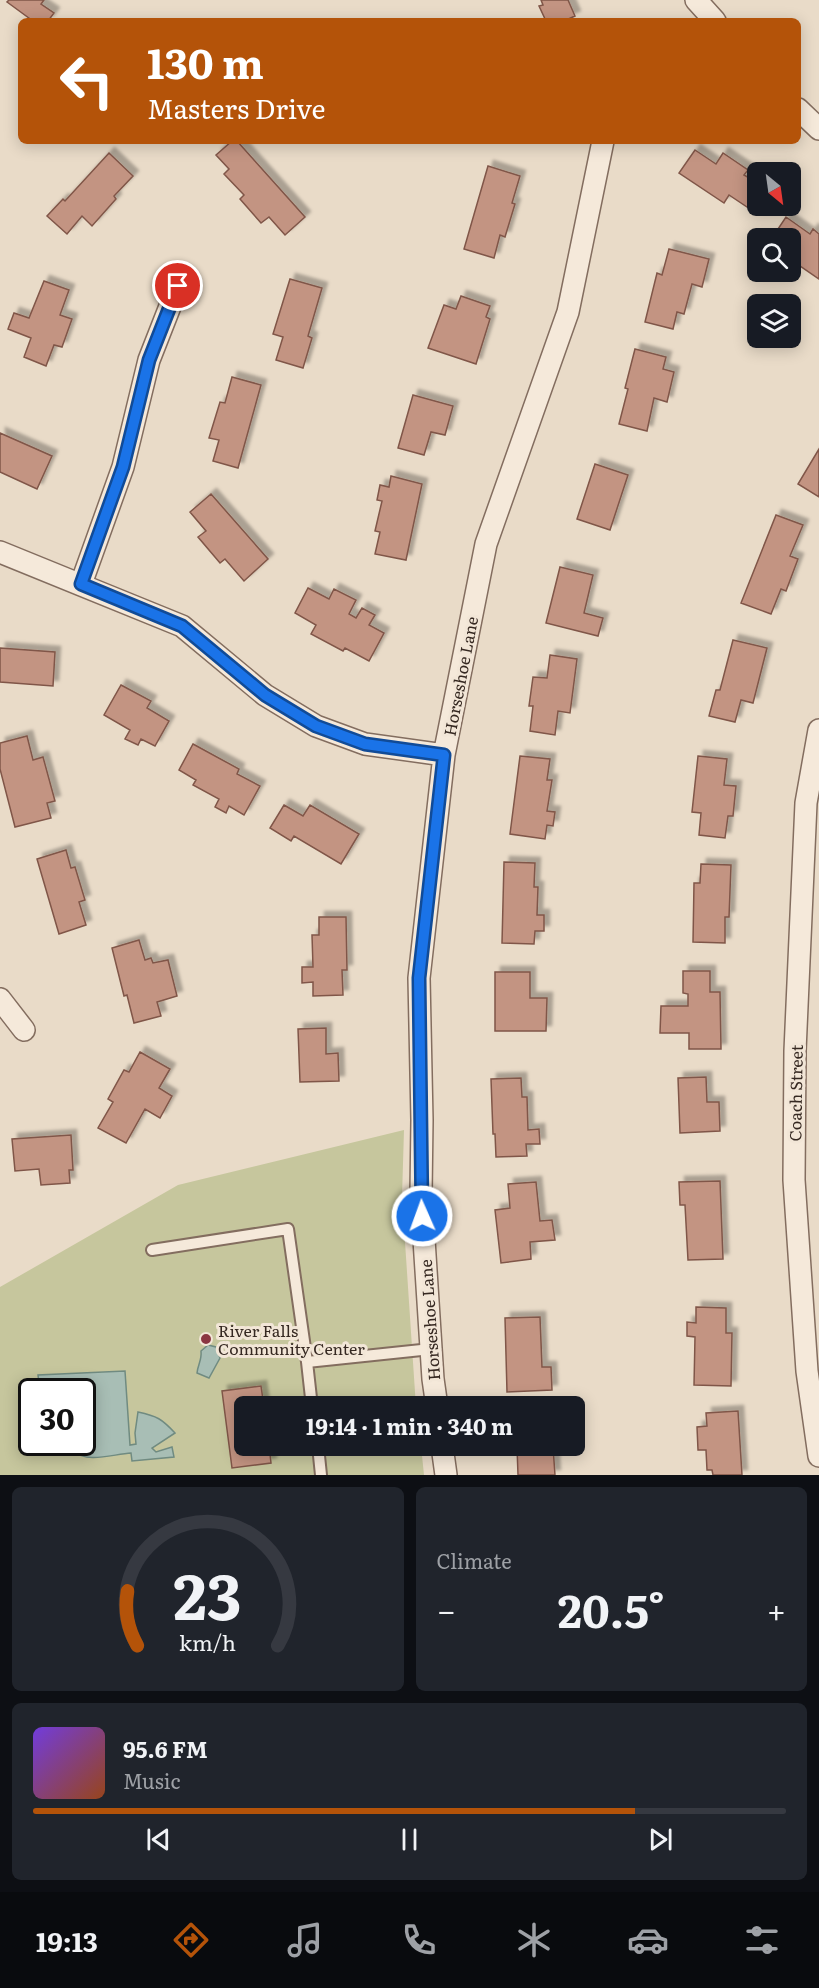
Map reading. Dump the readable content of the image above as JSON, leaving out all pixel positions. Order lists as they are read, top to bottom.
{
  "streets": {
    "street": ["Horseshoe Lane", "Coach Street"]
  },
  "places": ["River Falls Community Center"],
  "north": "bottom right",
  "page": {
    "turn": ["130 m", "Masters Drive"],
    "limit": "30",
    "trip": "19:14 · 1 min · 340 m",
    "tile": "Climate",
    "heat": ["−", "20.5°", "+"],
    "song": ["95.6 FM", "Music"],
    "tabs": "19:13",
    "gauge": ["23", "km/h"]
  }
}
